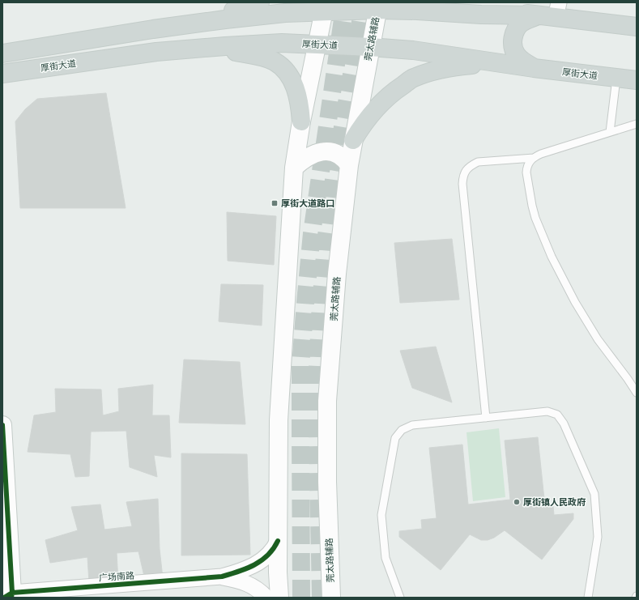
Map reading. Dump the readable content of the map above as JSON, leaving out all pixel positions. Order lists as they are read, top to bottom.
{
  "streets": {
    "main road": ["莞太路辅路", "厚街大道"],
    "street": ["广场南路"]
  },
  "crossings": [
    ["莞太路辅路", "厚街大道"]
  ],
  "places": {
    "transit": ["厚街大道路口"],
    "other": ["厚街镇人民政府"]
  }
}
